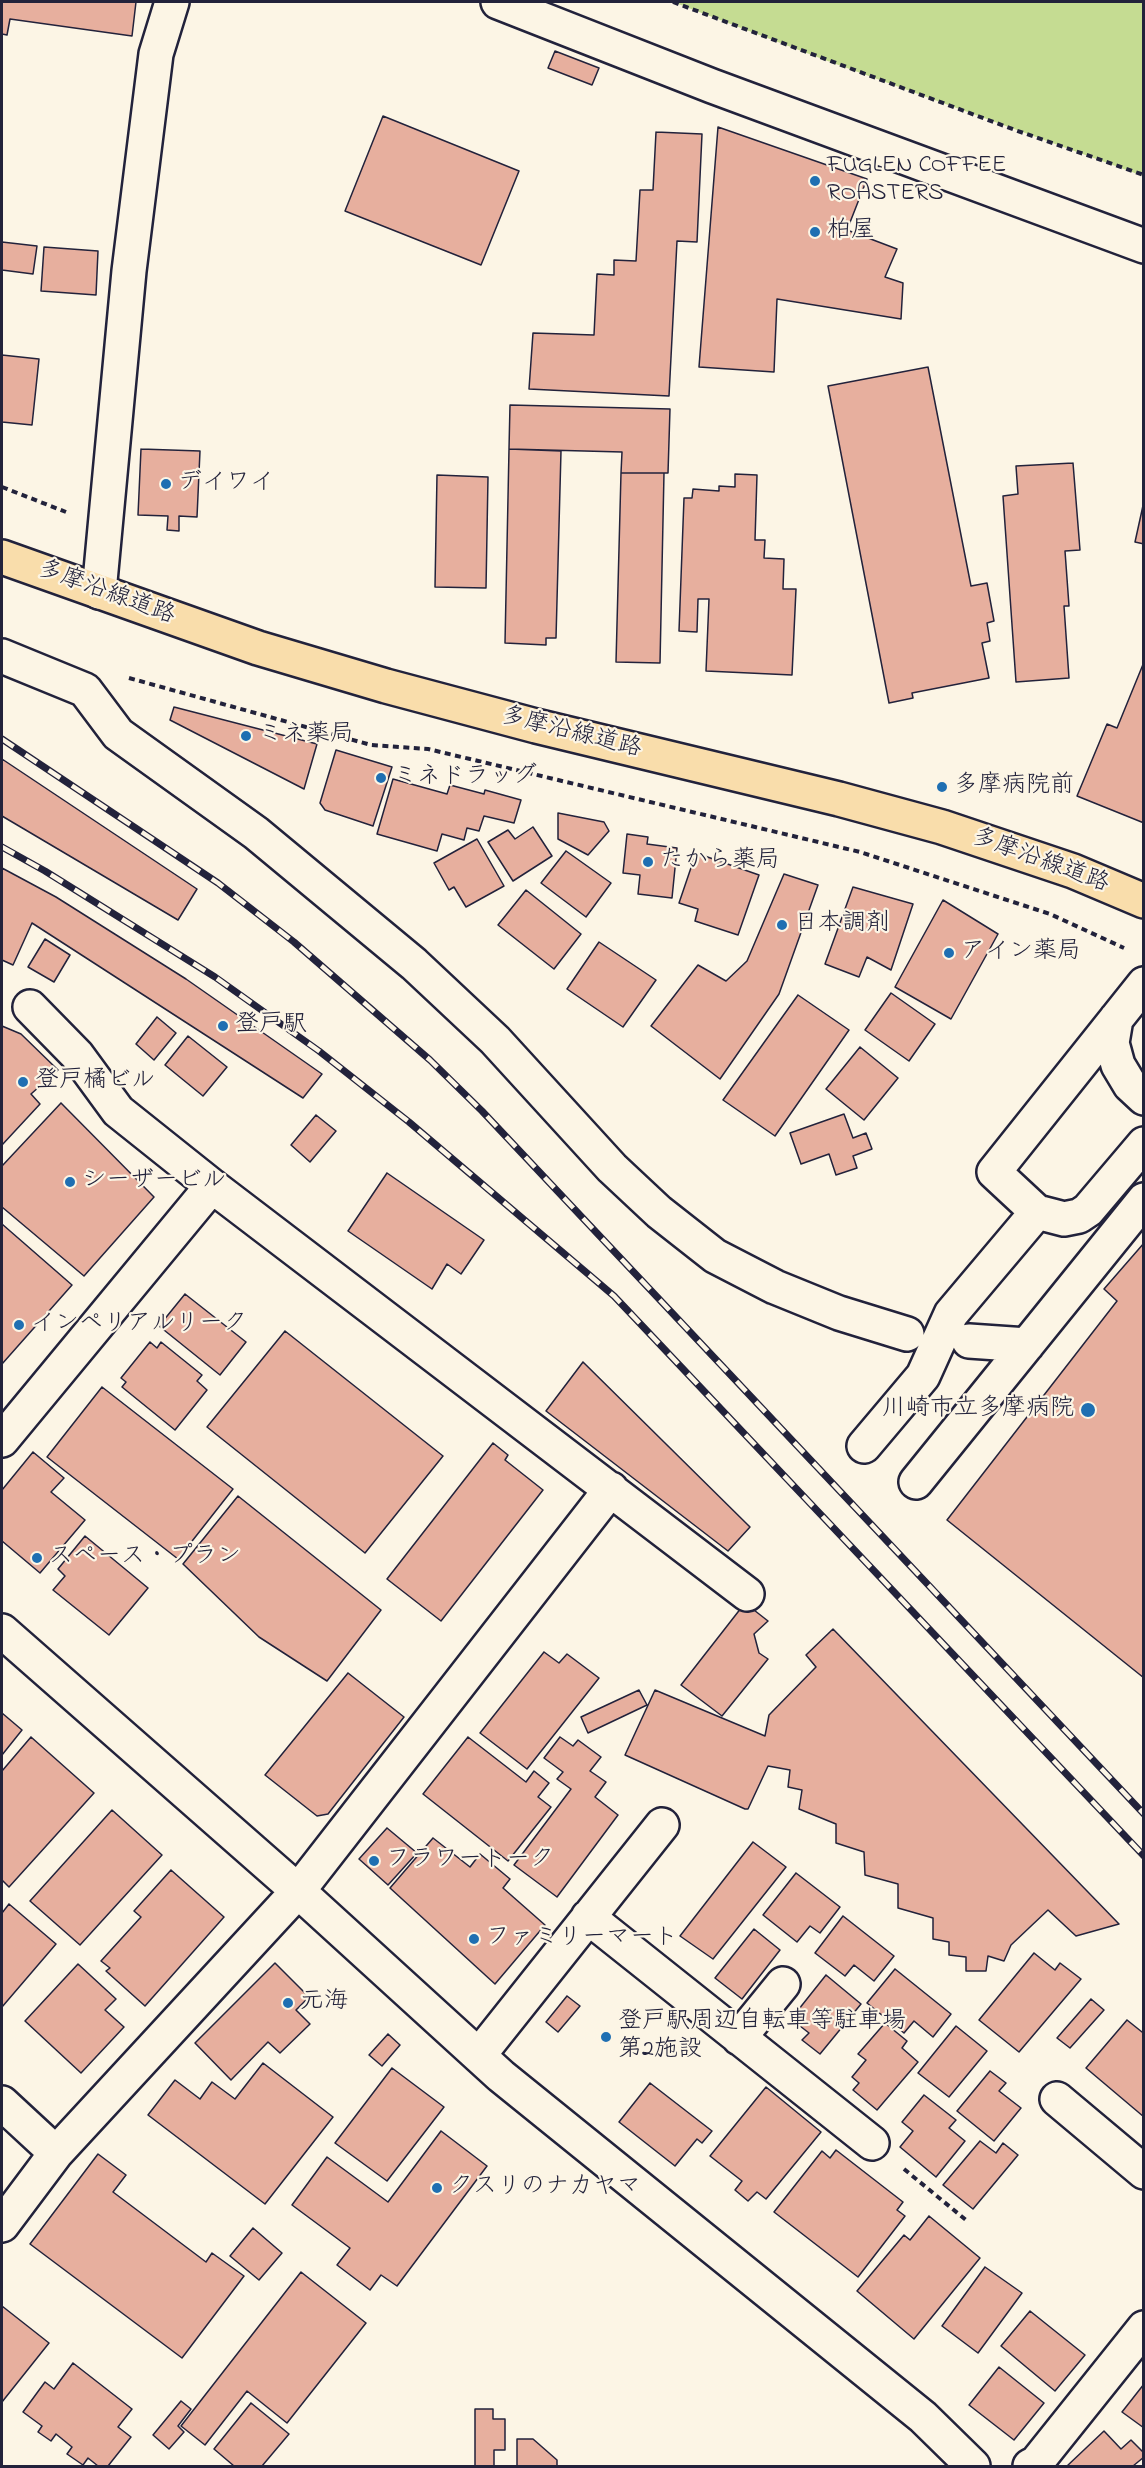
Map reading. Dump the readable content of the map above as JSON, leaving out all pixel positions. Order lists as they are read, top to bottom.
{
  "streets": {
    "main road": ["多摩沿線道路"]
  },
  "places": [
    "FUGLEN COFFEE ROASTERS",
    "柏屋",
    "デイワイ",
    "ミネ薬局",
    "ミネドラッグ",
    "多摩病院前",
    "たから薬局",
    "日本調剤",
    "アイン薬局",
    "登戸駅",
    "登戸橘ビル",
    "シーザービル",
    "インペリアルリーク",
    "川崎市立多摩病院",
    "スペース・プラン",
    "フラワートーク",
    "ファミリーマート",
    "元海",
    "登戸駅周辺自転車等駐車場 第2施設",
    "クスリのナカヤマ"
  ]
}
